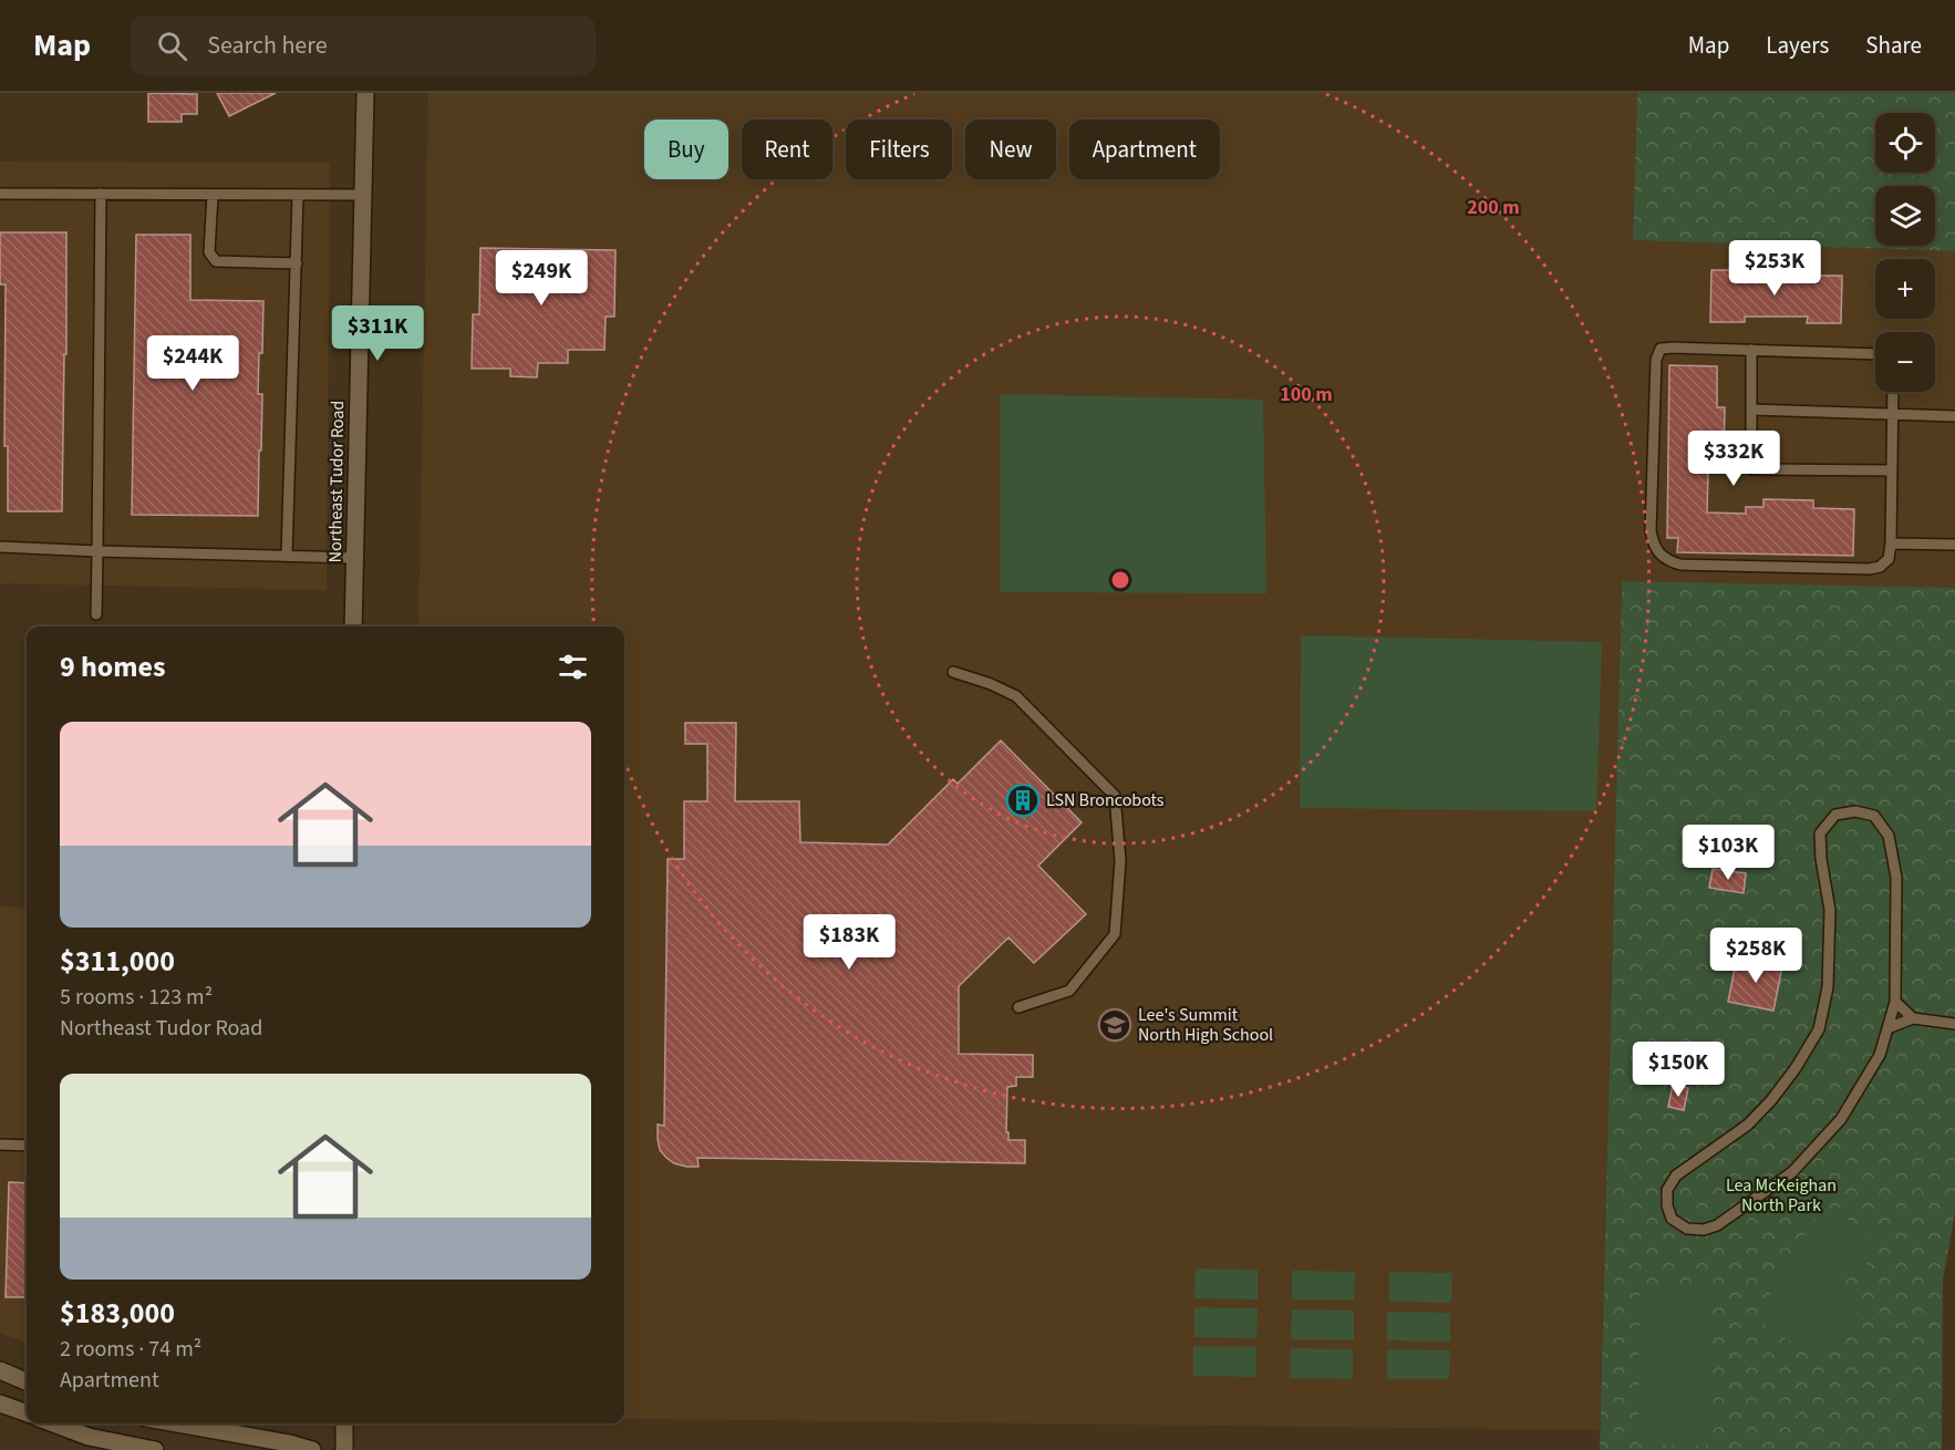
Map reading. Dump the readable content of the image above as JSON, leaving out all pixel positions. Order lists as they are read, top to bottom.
{
  "streets": {
    "street": ["Northeast Tudor Road"]
  },
  "parks": ["Lea McKeighan North Park"],
  "places": {
    "building": ["LSN Broncobots"],
    "school or university": ["Lee's Summit North High School"]
  },
  "page": {
    "header": "Map",
    "search": "Search here",
    "nav": ["Map", "Layers", "Share"],
    "map_buttons": ["+", "−"],
    "chip": [
      "Buy",
      "Rent",
      "Filters",
      "New",
      "Apartment"
    ],
    "price": [
      "$253K",
      "$249K",
      "$311K",
      "$244K",
      "$332K",
      "$103K",
      "$183K",
      "$258K",
      "$150K"
    ],
    "heading": "9 homes",
    "list": [
      {
        "name": "$311,000",
        "note": "5 rooms · 123 m² · Northeast Tudor Road"
      },
      {
        "name": "$183,000",
        "note": "2 rooms · 74 m² · Apartment"
      }
    ]
  },
  "rings": ["200 m", "100 m"]
}
